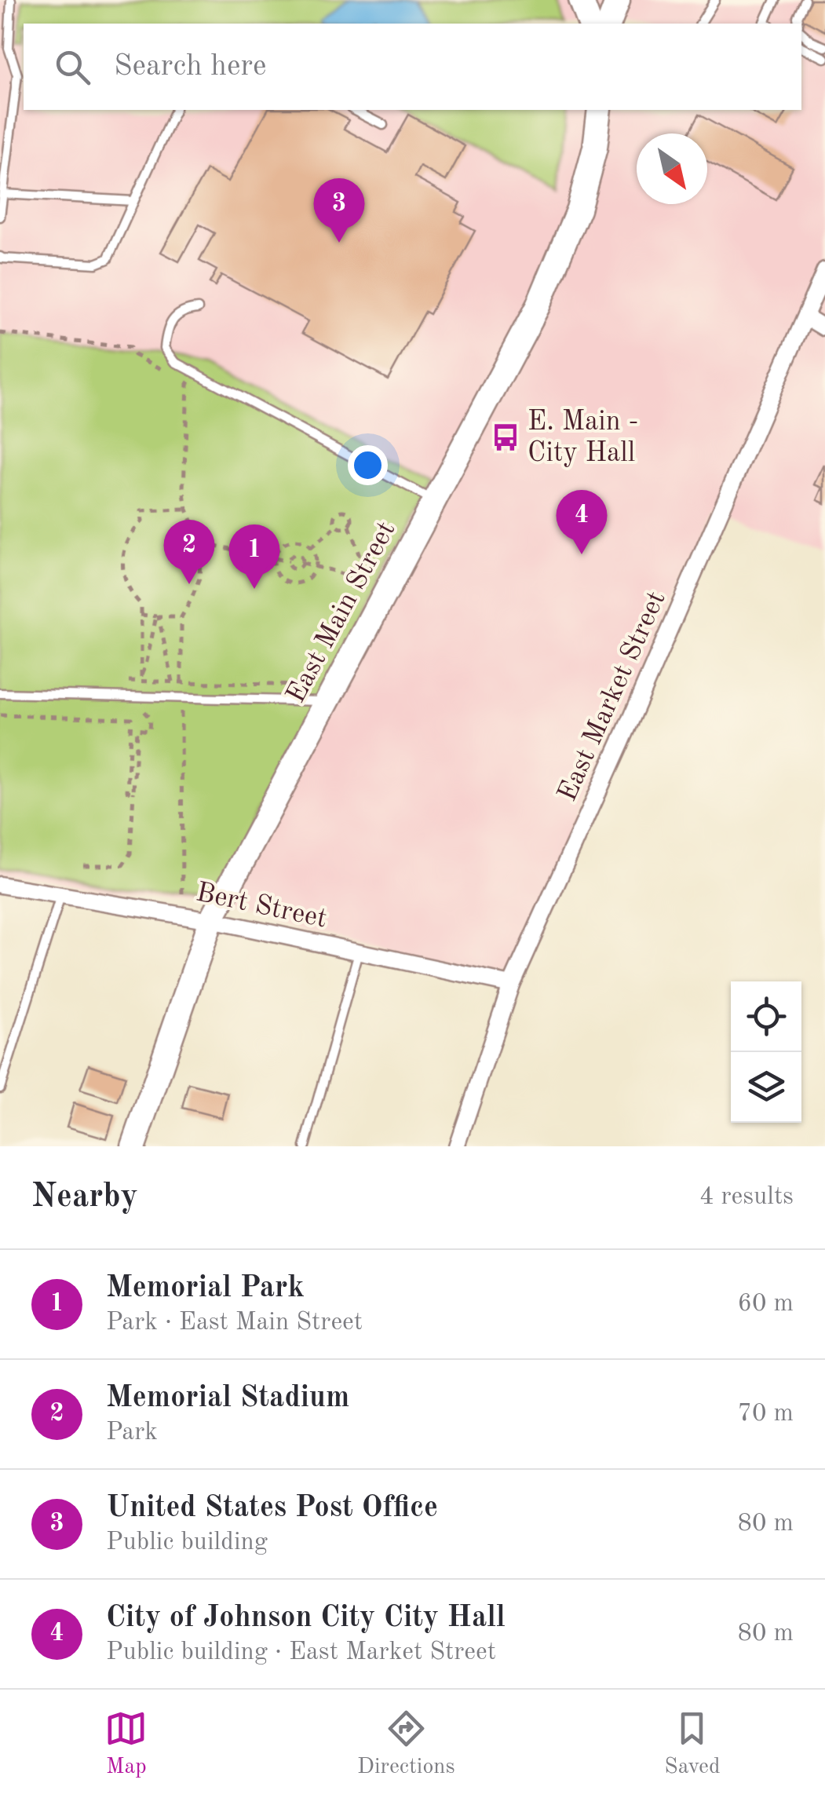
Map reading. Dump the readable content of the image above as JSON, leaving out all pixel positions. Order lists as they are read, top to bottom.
{
  "streets": {
    "main road": ["East Main Street"],
    "street": ["East Market Street", "Bert Street"]
  },
  "crossings": [
    ["East Main Street", "Bert Street"],
    ["East Market Street", "Bert Street"]
  ],
  "places": {
    "bus stop": ["E. Main - City Hall"]
  },
  "north": "bottom right",
  "page": {
    "search": "Search here",
    "pins": [
      "3",
      "4",
      "2",
      "1"
    ],
    "heading": ["Nearby", "4 results"],
    "list": [
      {
        "mark": "1",
        "name": "Memorial Park",
        "note": "Park · East Main Street",
        "value": "60 m"
      },
      {
        "mark": "2",
        "name": "Memorial Stadium",
        "note": "Park",
        "value": "70 m"
      },
      {
        "mark": "3",
        "name": "United States Post Office",
        "note": "Public building",
        "value": "80 m"
      },
      {
        "mark": "4",
        "name": "City of Johnson City City Hall",
        "note": "Public building · East Market Street",
        "value": "80 m"
      }
    ],
    "nav": ["Map", "Directions", "Saved"]
  }
}
